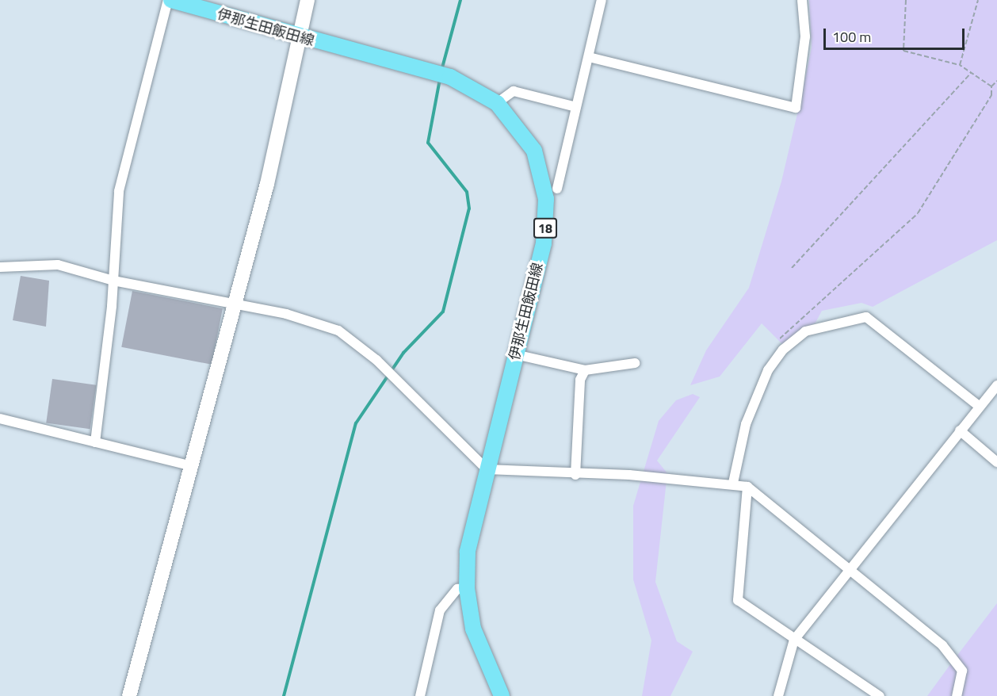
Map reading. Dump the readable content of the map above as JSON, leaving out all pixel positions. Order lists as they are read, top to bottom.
{
  "streets": {
    "main road": ["伊那生田飯田線", "18"]
  },
  "scale_bar": "100 m"
}
